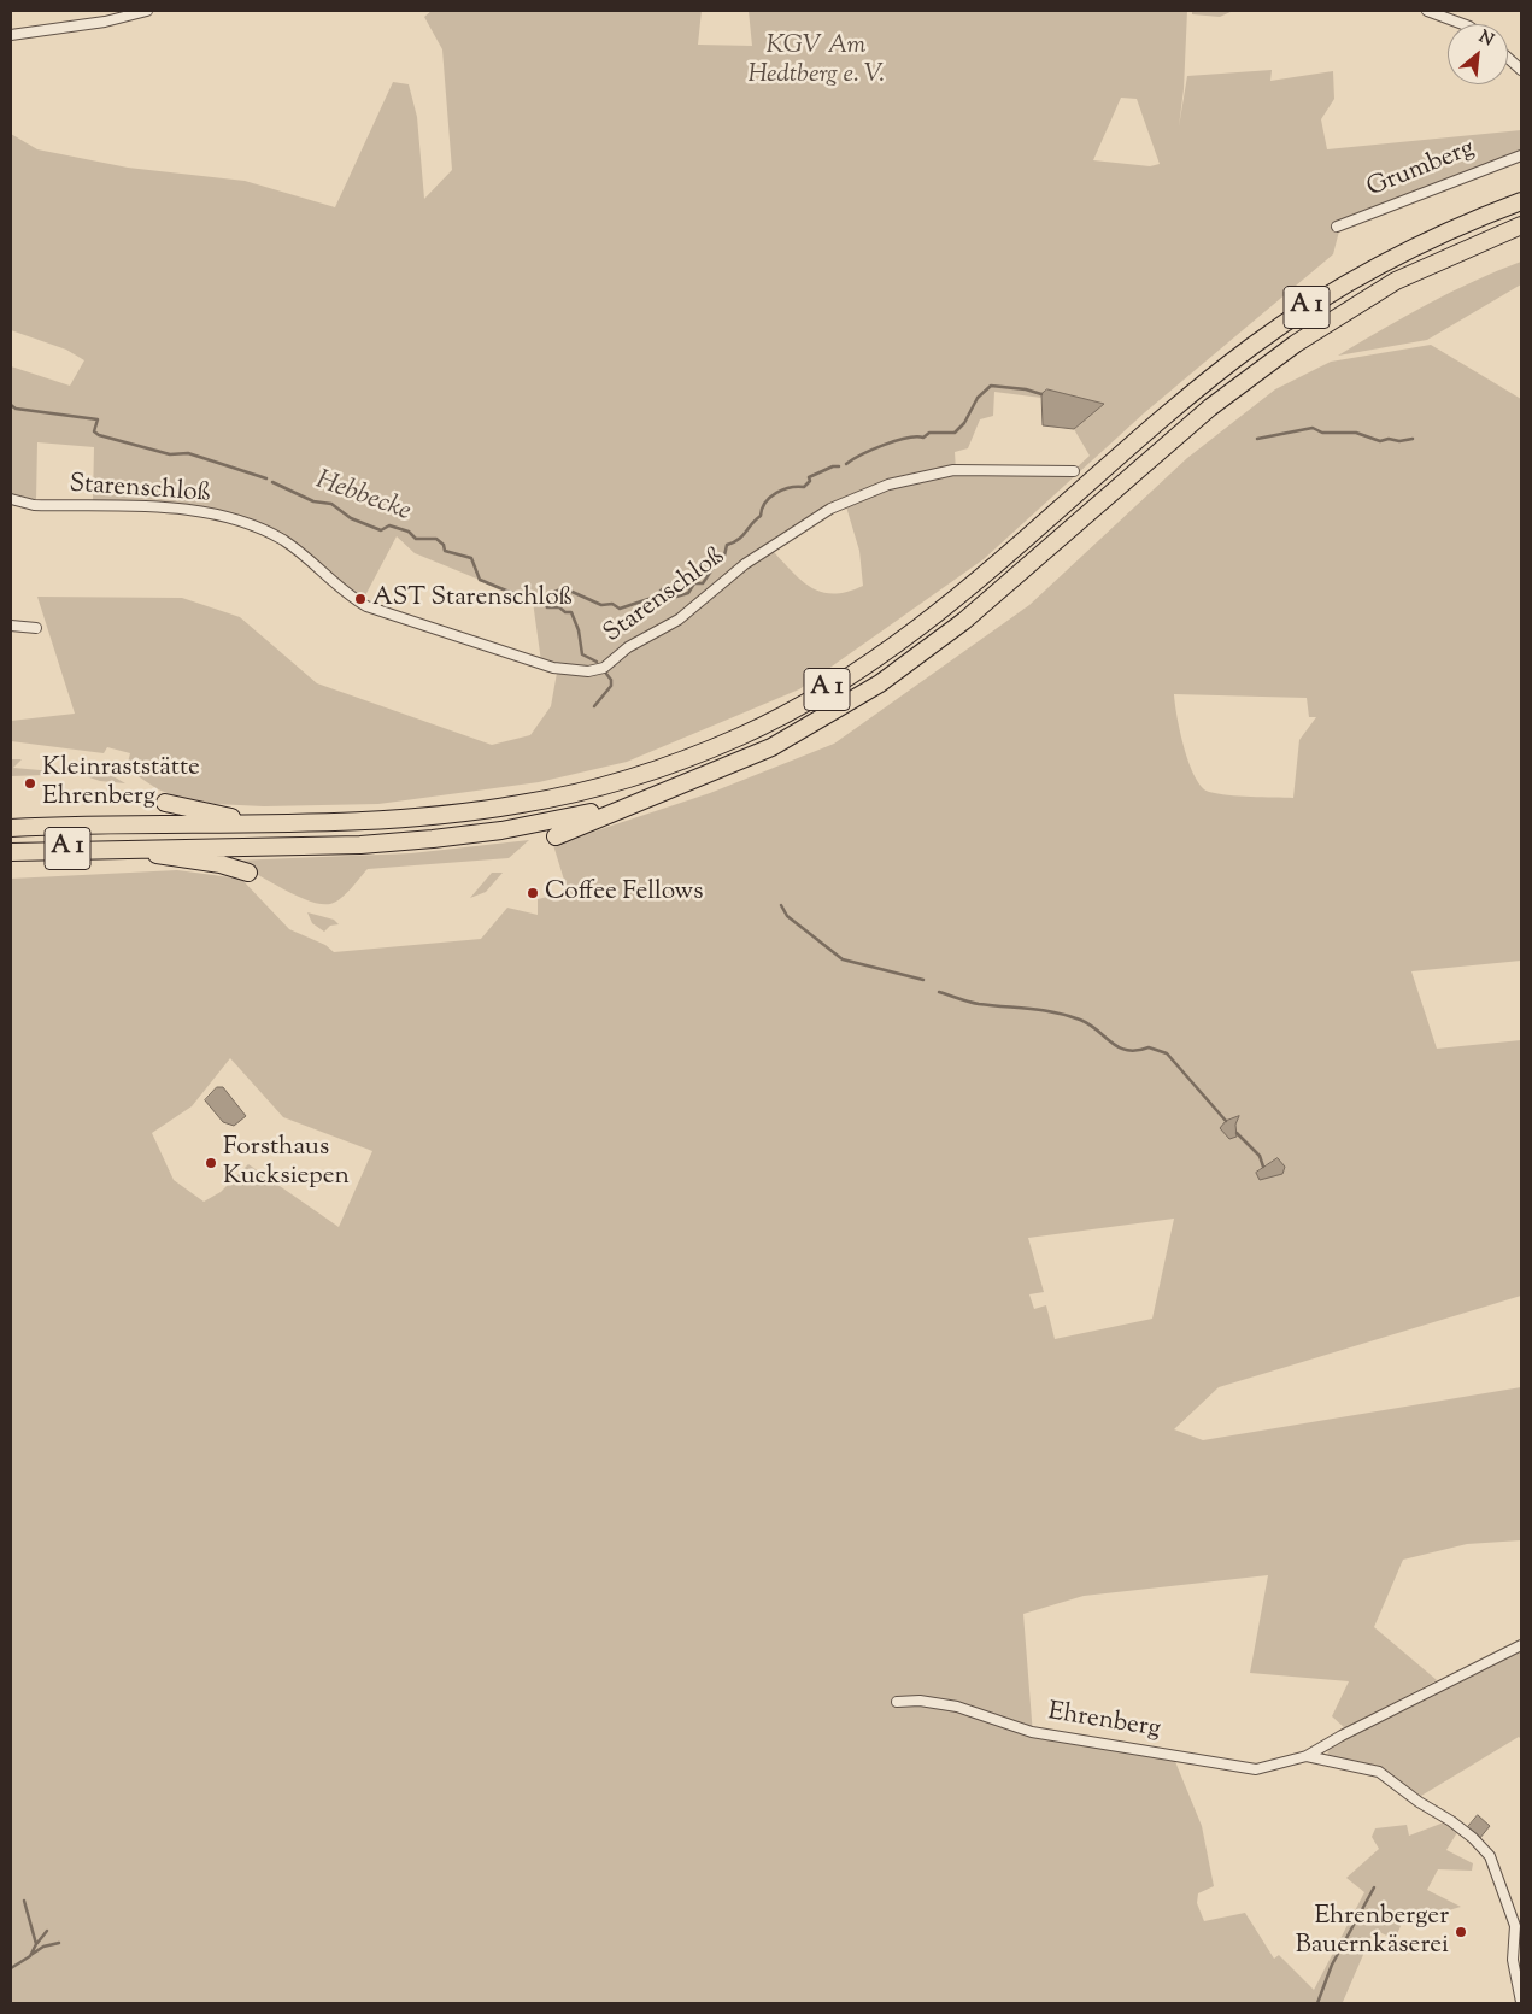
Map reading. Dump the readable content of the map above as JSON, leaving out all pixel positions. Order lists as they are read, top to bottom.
{
  "streets": {
    "highway": ["A 1"],
    "street": ["Grumberg", "Starenschloß", "Ehrenberg"]
  },
  "water": ["Hebbecke"],
  "parks": ["KGV Am Hedtberg e. V."],
  "places": [
    "AST Starenschloß",
    "Kleinraststätte Ehrenberg",
    "Coffee Fellows",
    "Forsthaus Kucksiepen",
    "Ehrenberger Bauernkäserei"
  ],
  "north": "top right"
}
